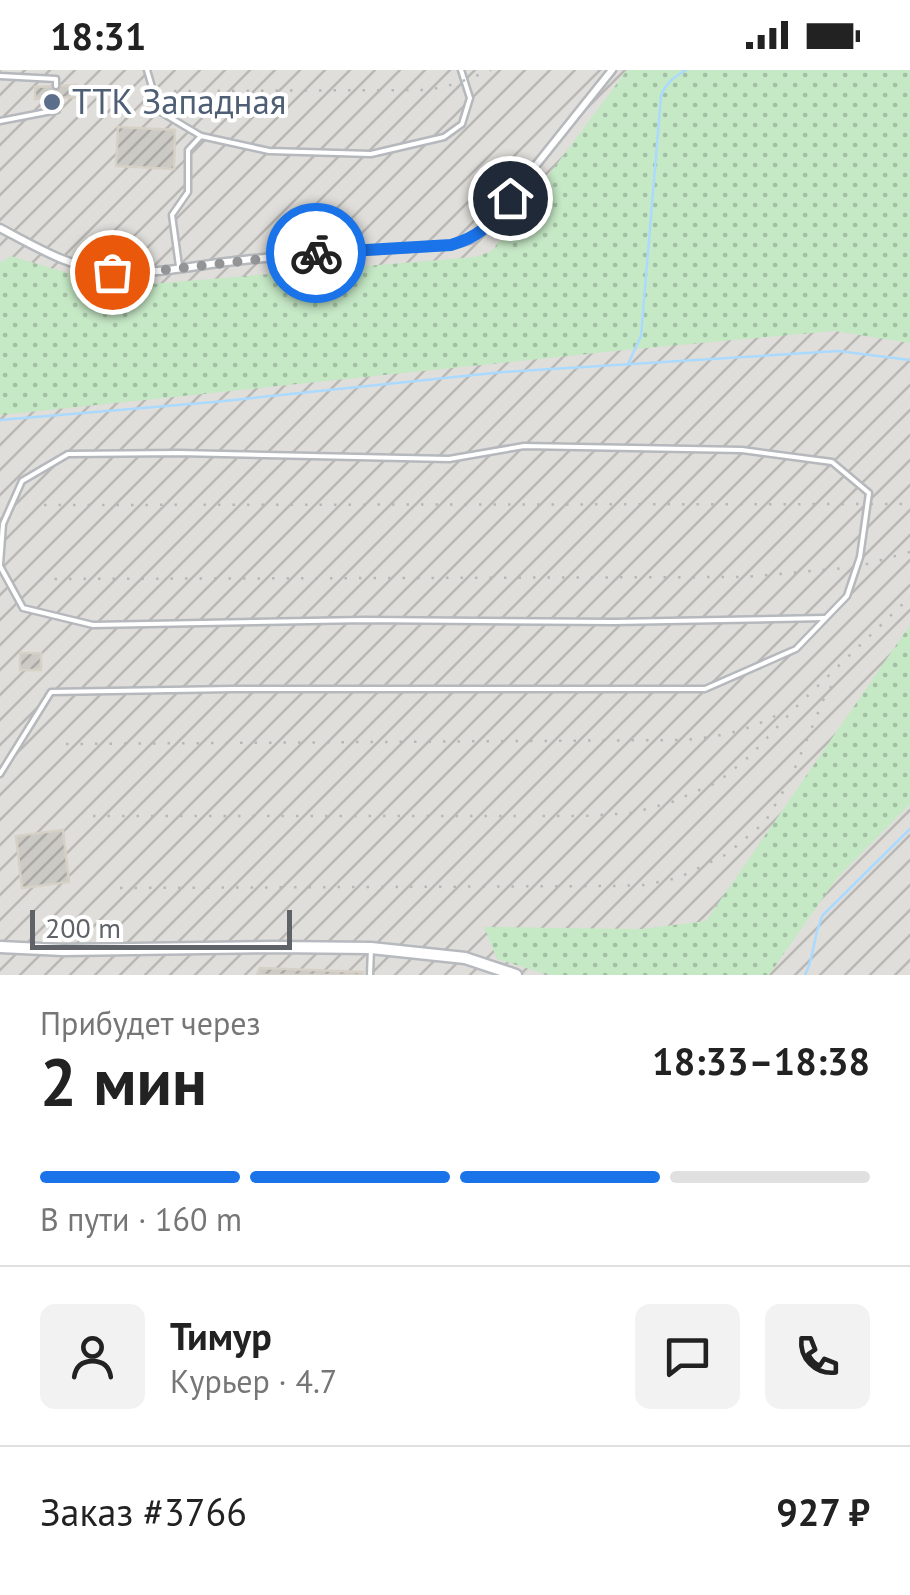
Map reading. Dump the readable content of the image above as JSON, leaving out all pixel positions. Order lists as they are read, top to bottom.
{
  "places": ["ТТК Западная"],
  "scale_bar": "200 m",
  "page": {
    "status": "18:31",
    "scale": "200 m",
    "heading": ["2 мин", "Прибудет через", "18:33–18:38"],
    "panel": [
      "Тимур",
      "Курьер · 4.7",
      "Заказ #3766",
      "927 ₽"
    ],
    "bar": "В пути · 160 m"
  }
}
